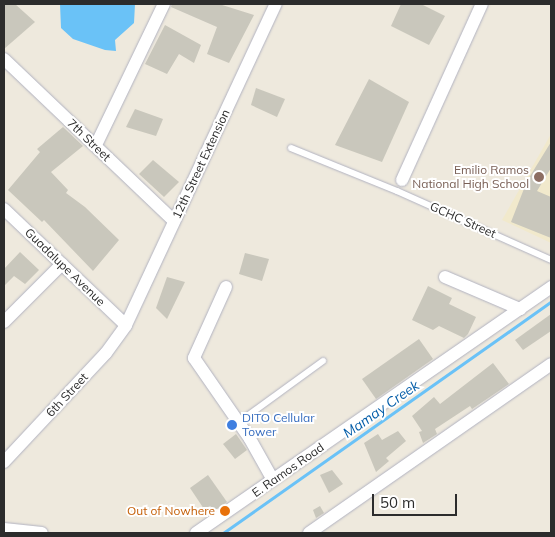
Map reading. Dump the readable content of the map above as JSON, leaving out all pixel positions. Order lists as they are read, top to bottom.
{
  "streets": {
    "street": [
      "7th Street",
      "12th Street Extension",
      "Guadalupe Avenue",
      "6th Street",
      "E. Ramos Road"
    ],
    "lane": ["GCHC Street"]
  },
  "crossings": [
    ["7th Street", "12th Street Extension"],
    ["12th Street Extension", "Guadalupe Avenue"],
    ["12th Street Extension", "6th Street"],
    ["Guadalupe Avenue", "6th Street"]
  ],
  "water": ["Mamay Creek"],
  "places": ["Emilio Ramos National High School", "DITO Cellular Tower", "Out of Nowhere"],
  "scale_bar": "50 m"
}
